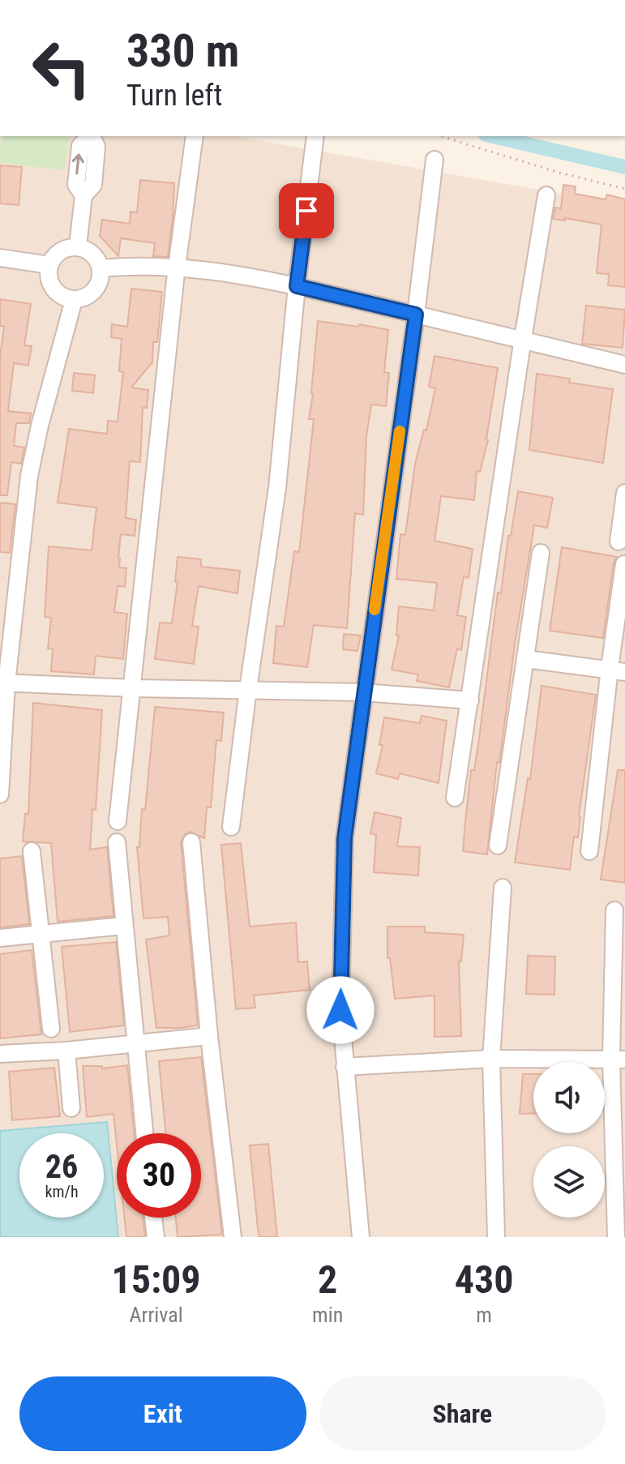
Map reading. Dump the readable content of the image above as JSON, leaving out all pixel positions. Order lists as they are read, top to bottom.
{
  "page": {
    "turn": ["330 m", "Turn left"],
    "speed": "26 km/h",
    "limit": "30",
    "eta": [
      "15:09",
      "Arrival",
      "2",
      "min",
      "430",
      "m"
    ],
    "buttons": ["Exit", "Share"]
  }
}
